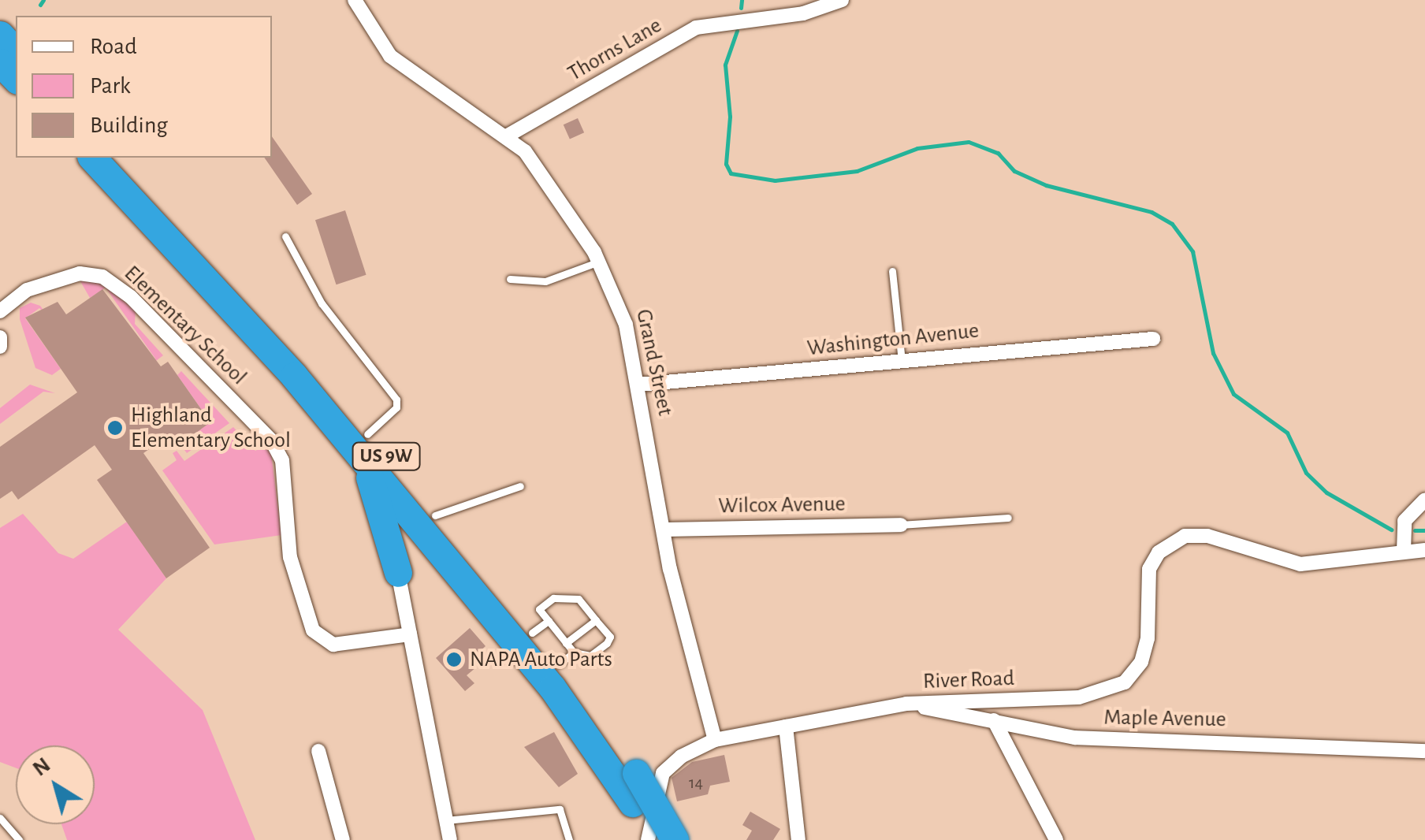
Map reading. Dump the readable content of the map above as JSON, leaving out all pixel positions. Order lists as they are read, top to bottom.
{
  "streets": {
    "highway": ["US 9W"],
    "street": [
      "Thorns Lane",
      "Elementary School",
      "Washington Avenue",
      "Grand Street",
      "Wilcox Avenue",
      "River Road",
      "Maple Avenue"
    ]
  },
  "crossings": [
    ["Thorns Lane", "Grand Street"],
    ["Washington Avenue", "Grand Street"],
    ["Grand Street", "Wilcox Avenue"],
    ["River Road", "Maple Avenue"]
  ],
  "places": ["Highland Elementary School", "NAPA Auto Parts"],
  "house_numbers": ["14"],
  "legend": ["Road", "Park", "Building"],
  "north": "top left"
}
